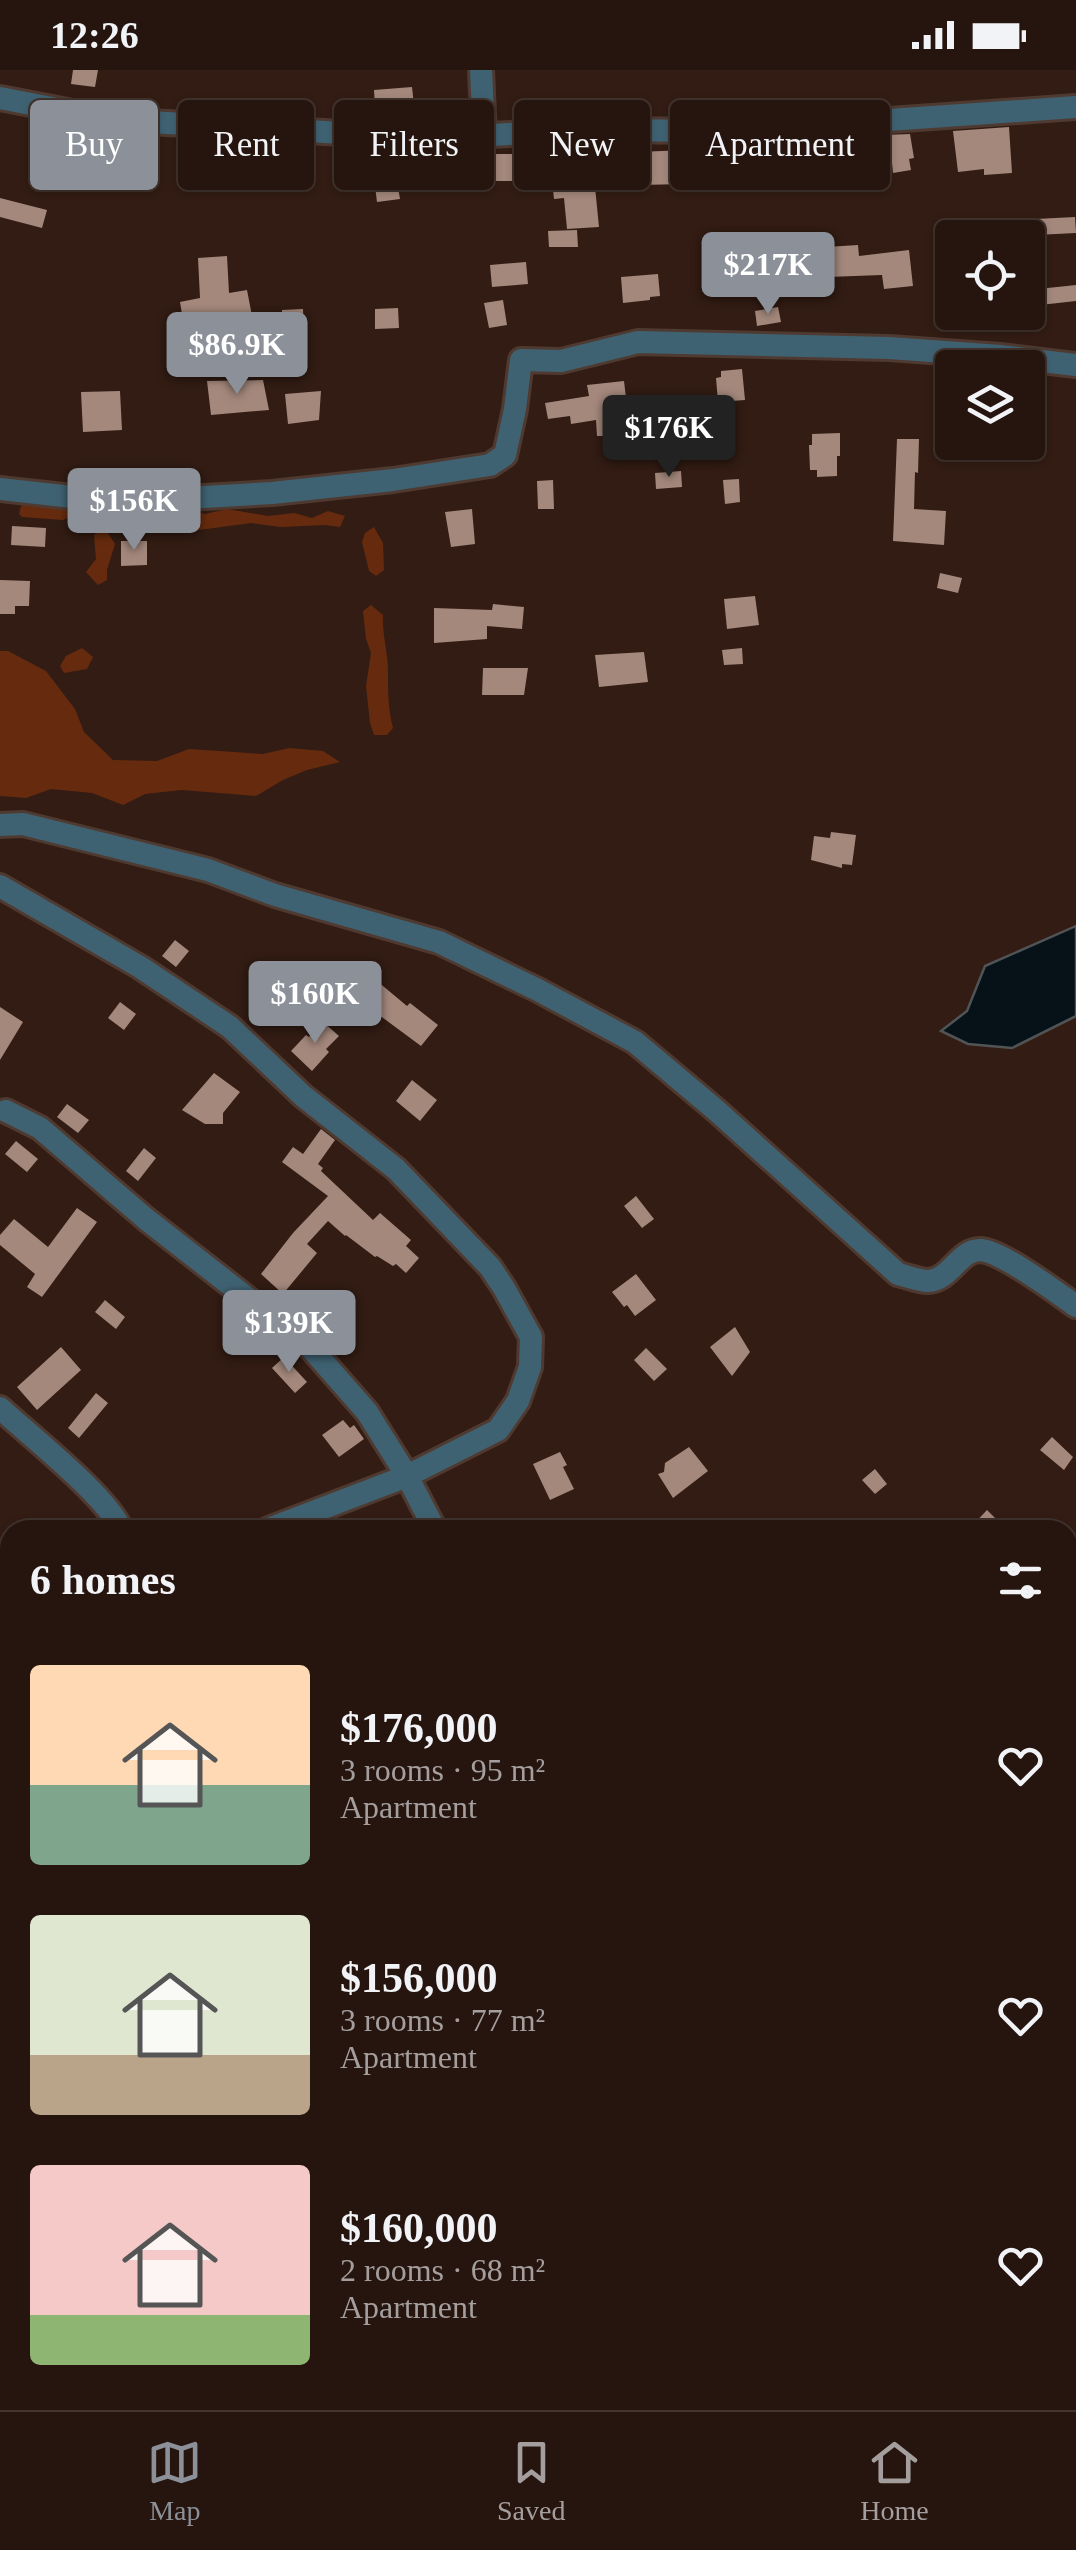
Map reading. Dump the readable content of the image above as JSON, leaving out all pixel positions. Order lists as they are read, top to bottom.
{
  "page": {
    "status": "12:26",
    "chip": [
      "Buy",
      "Rent",
      "Filters",
      "New",
      "Apartment"
    ],
    "price": [
      "$217K",
      "$86.9K",
      "$176K",
      "$156K",
      "$160K",
      "$139K"
    ],
    "heading": "6 homes",
    "list": [
      {
        "name": "$176,000",
        "note": "3 rooms · 95 m² · Apartment"
      },
      {
        "name": "$156,000",
        "note": "3 rooms · 77 m² · Apartment"
      },
      {
        "name": "$160,000",
        "note": "2 rooms · 68 m² · Apartment"
      }
    ],
    "tabs": ["Map", "Saved", "Home"]
  }
}
